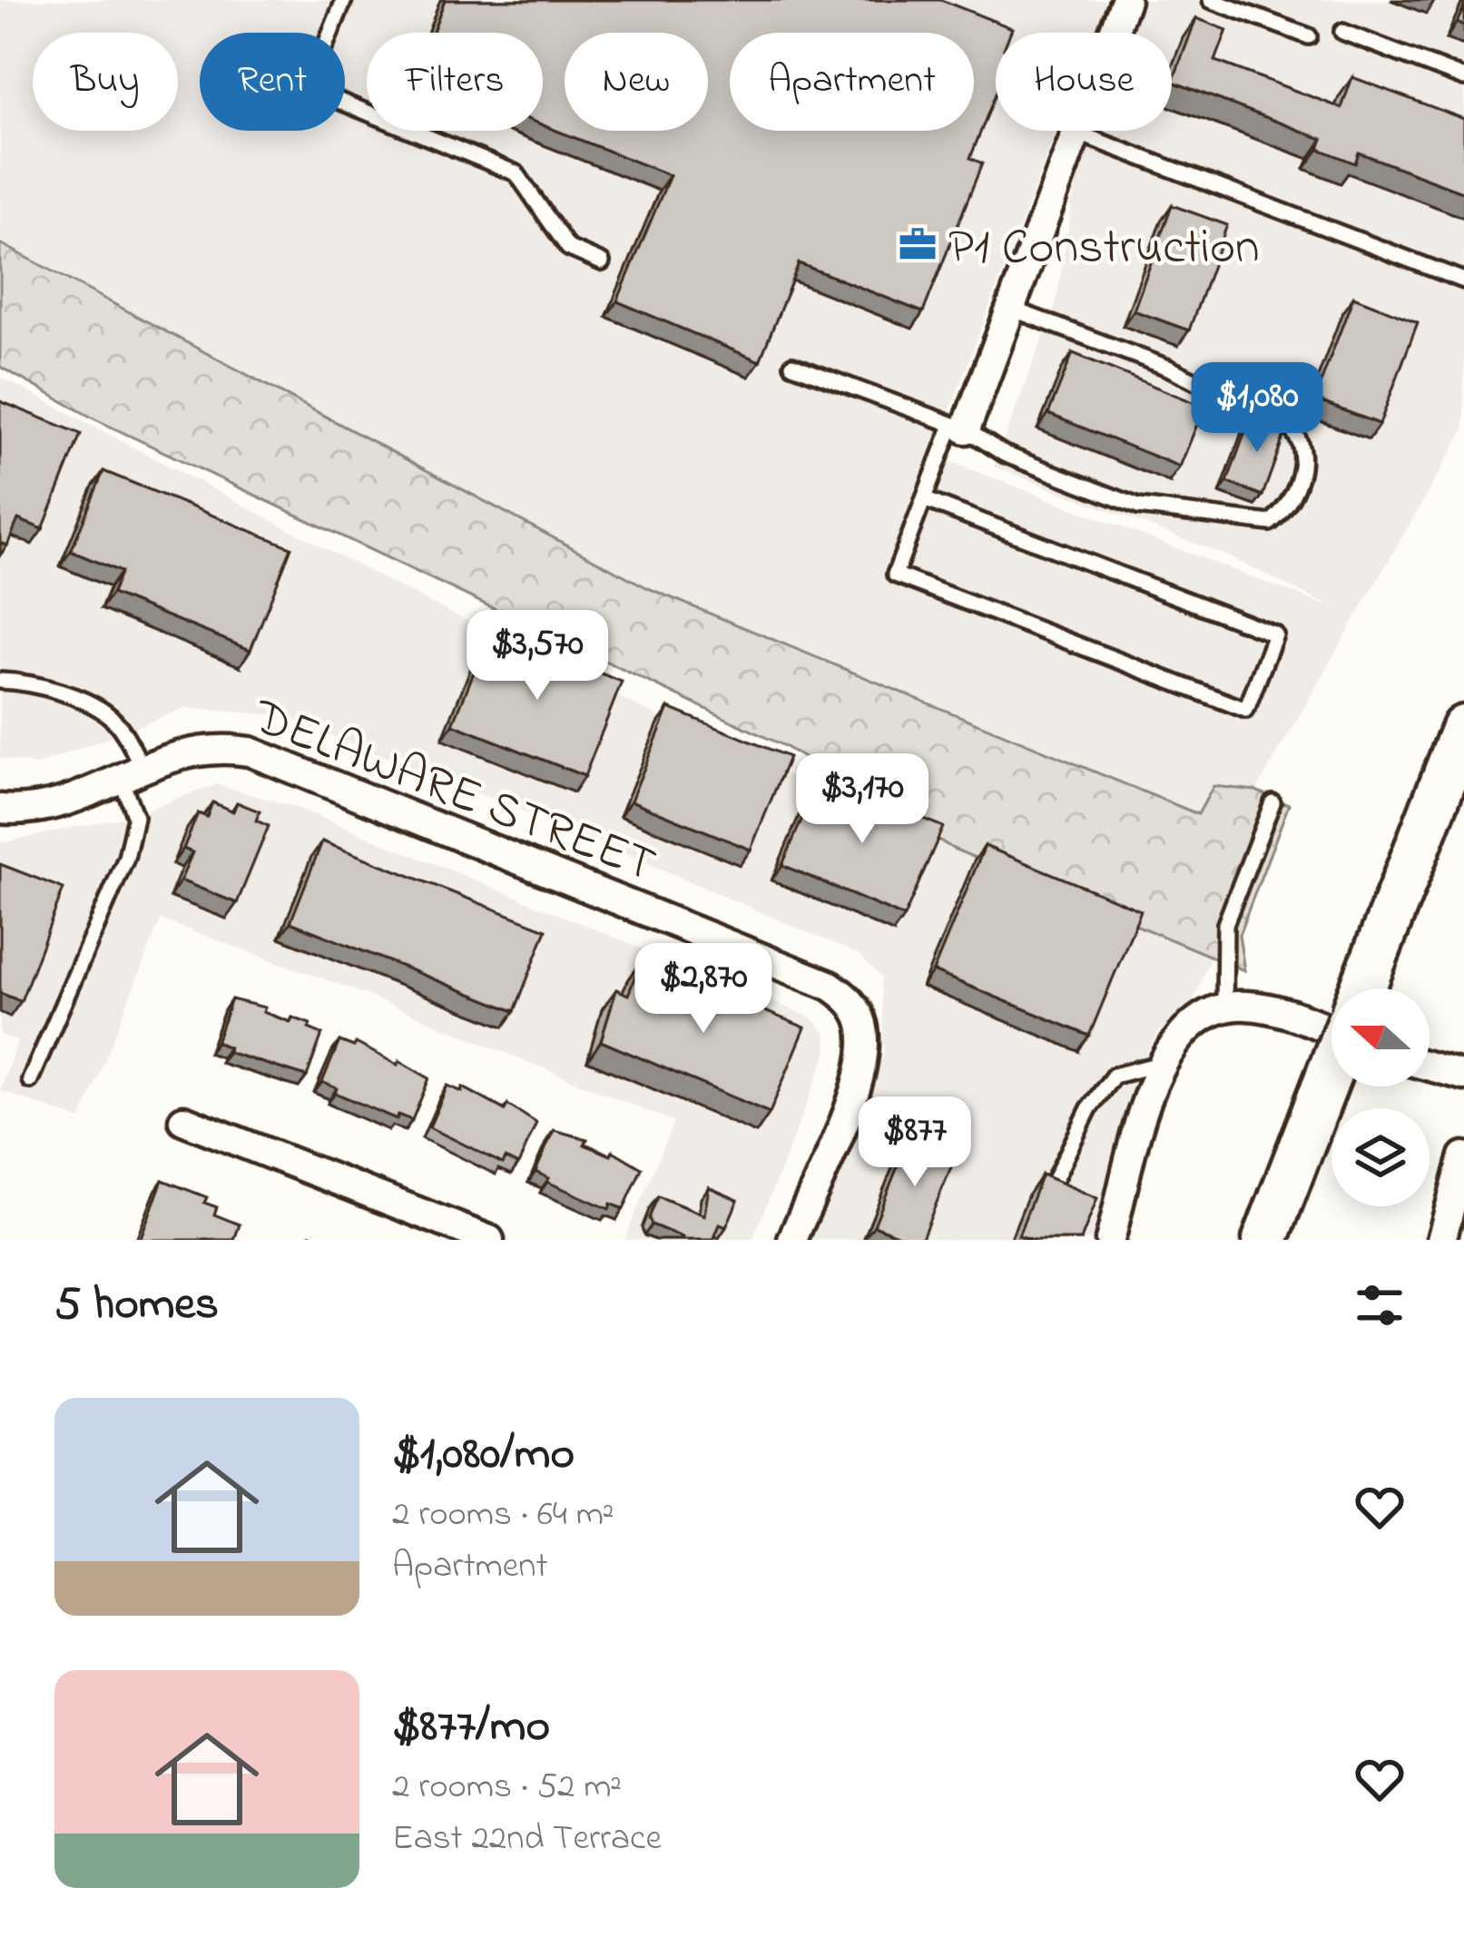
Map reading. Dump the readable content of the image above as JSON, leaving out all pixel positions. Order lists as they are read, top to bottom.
{
  "streets": {
    "street": ["DELAWARE STREET"]
  },
  "places": {
    "office": ["P1 Construction"]
  },
  "north": "left",
  "page": {
    "chip": [
      "Buy",
      "Rent",
      "Filters",
      "New",
      "Apartment",
      "House"
    ],
    "price": [
      "$1,080",
      "$3,570",
      "$3,170",
      "$2,870",
      "$877"
    ],
    "heading": "5 homes",
    "list": [
      {
        "name": "$1,080/mo",
        "note": "2 rooms · 64 m² · Apartment"
      },
      {
        "name": "$877/mo",
        "note": "2 rooms · 52 m² · East 22nd Terrace"
      }
    ]
  }
}
